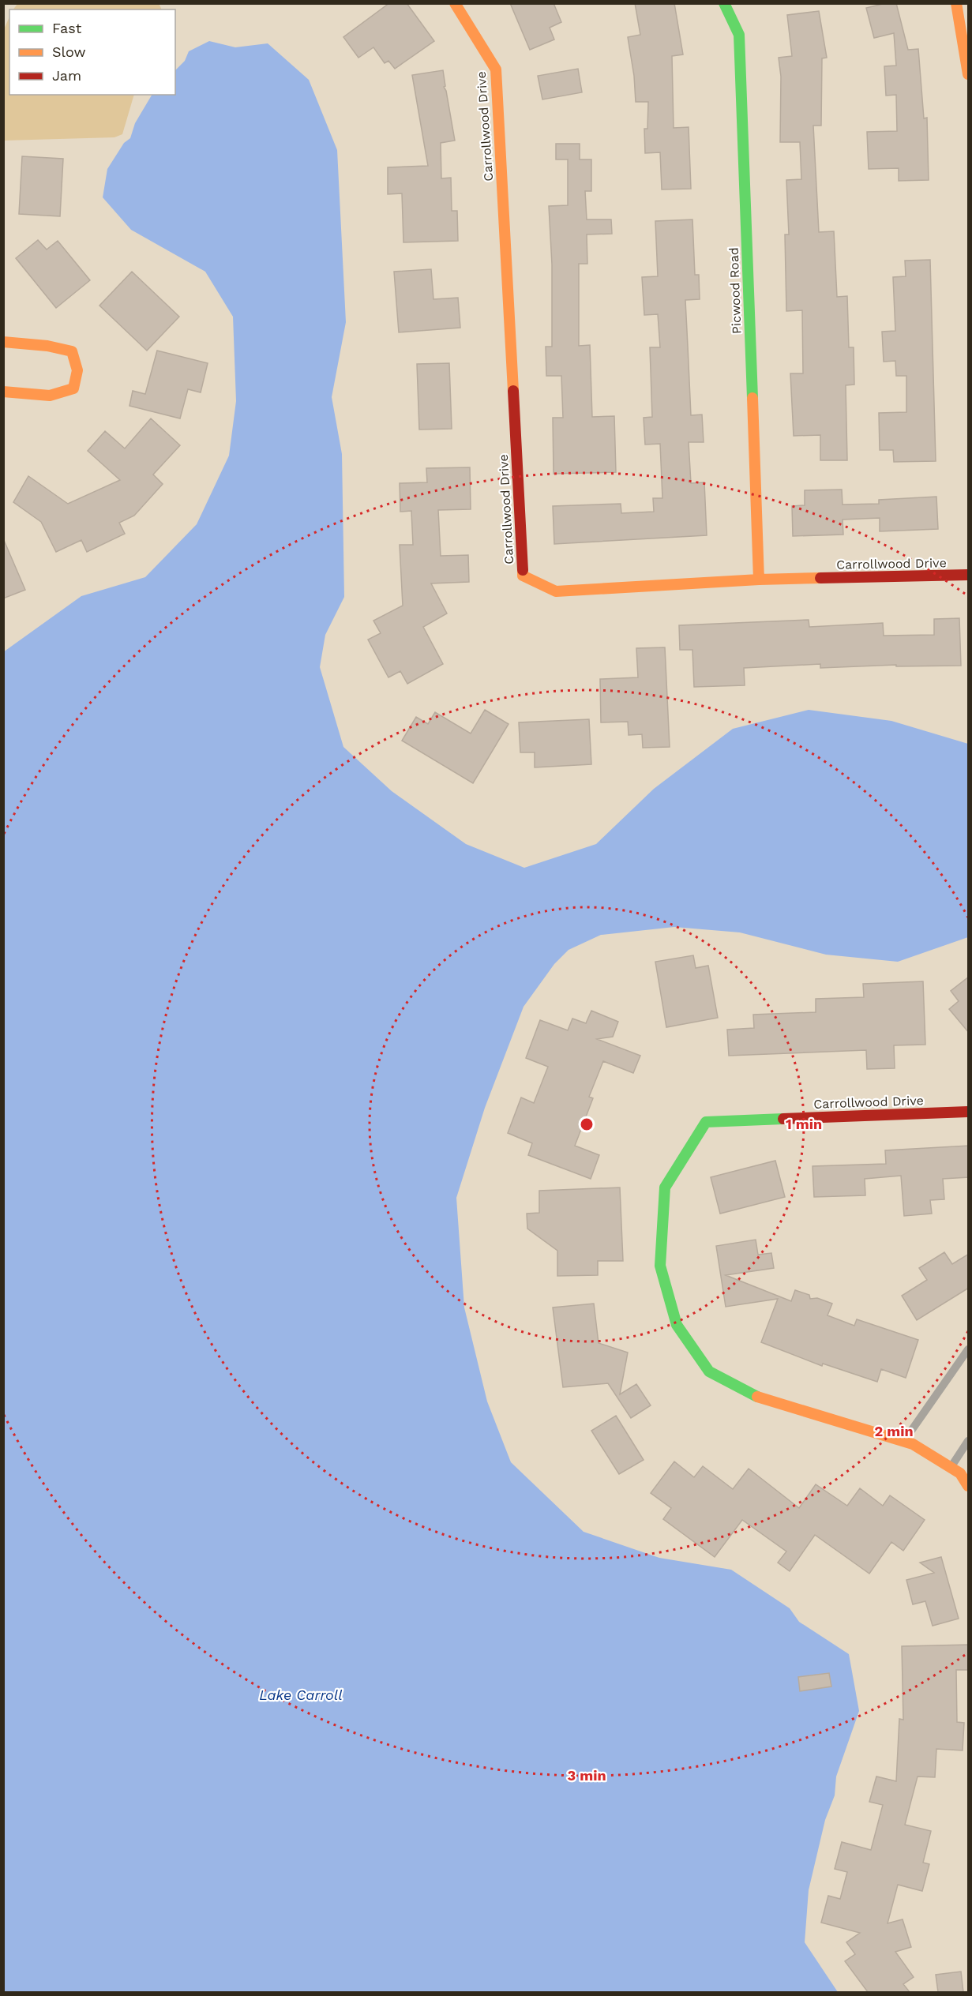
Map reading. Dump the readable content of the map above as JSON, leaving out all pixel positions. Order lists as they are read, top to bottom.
{
  "streets": {
    "street": ["Carrollwood Drive", "Picwood Road"]
  },
  "crossings": [
    ["Carrollwood Drive", "Picwood Road"]
  ],
  "water": ["Lake Carroll"],
  "legend": ["Fast", "Slow", "Jam"],
  "rings": ["1 min", "2 min", "3 min"]
}
